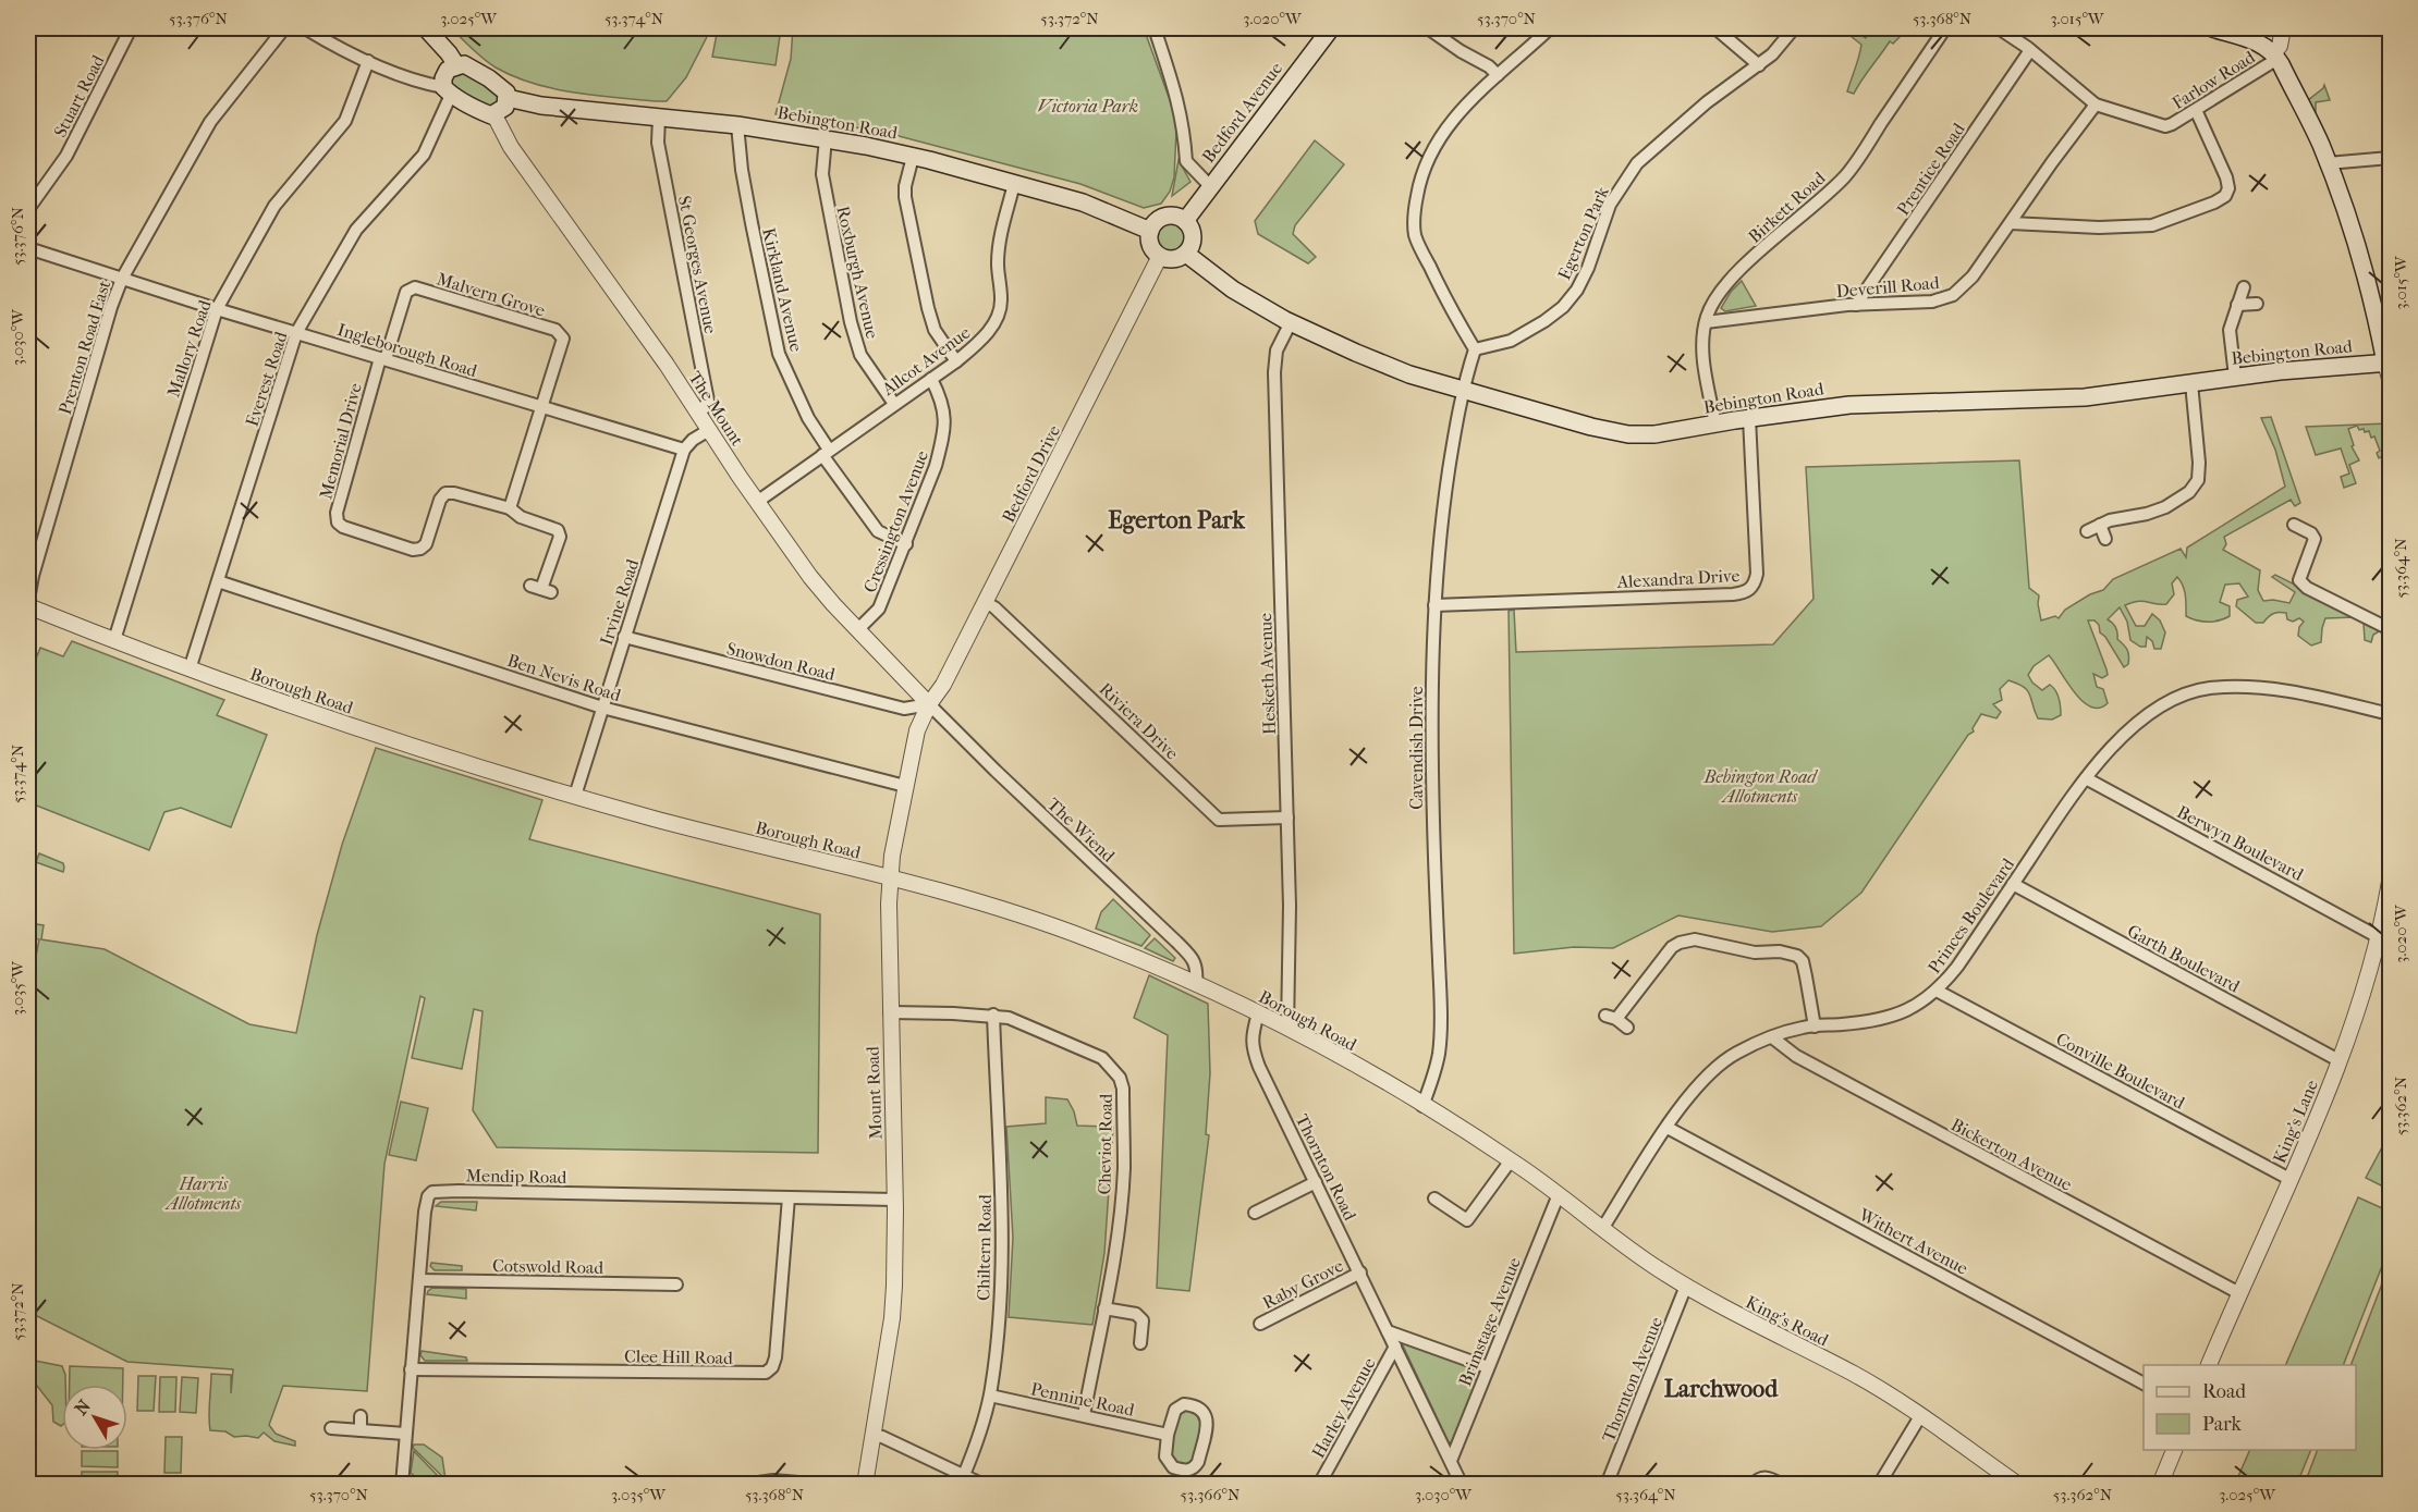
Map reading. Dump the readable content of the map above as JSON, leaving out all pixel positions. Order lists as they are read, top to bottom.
{
  "streets": {
    "main road": ["Bedford Avenue", "Bebington Road"],
    "street": [
      "Farlow Road",
      "Stuart Road",
      "Prentice Road",
      "Birkett Road",
      "Egerton Park",
      "St Georges Avenue",
      "Roxburgh Avenue",
      "Deverill Road",
      "Kirkland Avenue",
      "Malvern Grove",
      "Prenton Road East",
      "Mallory Road",
      "Ingleborough Road",
      "Allcot Avenue",
      "Everest Road",
      "The Mount",
      "Memorial Drive",
      "Bedford Drive",
      "Cressington Avenue",
      "Alexandra Drive",
      "Irvine Road",
      "Snowdon Road",
      "Hesketh Avenue",
      "Ben Nevis Road",
      "Borough Road",
      "Riviera Drive",
      "Cavendish Drive",
      "The Wiend",
      "Berwyn Boulevard",
      "Princes Boulevard",
      "Garth Boulevard",
      "Conville Boulevard",
      "Mount Road",
      "King's Lane",
      "Cheviot Road",
      "Bickerton Avenue",
      "Thornton Road",
      "Mendip Road",
      "Withert Avenue",
      "Chiltern Road",
      "Cotswold Road",
      "Raby Grove",
      "King's Road",
      "Brimstage Avenue",
      "Clee Hill Road",
      "Thornton Avenue",
      "Pennine Road",
      "Harley Avenue"
    ]
  },
  "crossings": [
    ["Farlow Road", "Prentice Road"],
    ["Farlow Road", "Deverill Road"],
    ["Bedford Avenue", "Bebington Road"],
    ["Bedford Avenue", "Bedford Drive"],
    ["Bebington Road", "Birkett Road"],
    ["Bebington Road", "St Georges Avenue"],
    ["Bebington Road", "Roxburgh Avenue"],
    ["Bebington Road", "Kirkland Avenue"],
    ["Bebington Road", "Allcot Avenue"],
    ["Bebington Road", "Bedford Drive"],
    ["Bebington Road", "Alexandra Drive"],
    ["Bebington Road", "Hesketh Avenue"],
    ["Bebington Road", "Cavendish Drive"],
    ["Prentice Road", "Deverill Road"],
    ["Birkett Road", "Deverill Road"],
    ["St Georges Avenue", "The Mount"],
    ["Roxburgh Avenue", "Allcot Avenue"],
    ["Kirkland Avenue", "Allcot Avenue"],
    ["Kirkland Avenue", "Cressington Avenue"],
    ["Malvern Grove", "Ingleborough Road"],
    ["Malvern Grove", "Memorial Drive"],
    ["Prenton Road East", "Ingleborough Road"],
    ["Mallory Road", "Ingleborough Road"],
    ["Mallory Road", "Borough Road"],
    ["Ingleborough Road", "Everest Road"],
    ["Ingleborough Road", "Memorial Drive"],
    ["Ingleborough Road", "Irvine Road"],
    ["Allcot Avenue", "The Mount"],
    ["Allcot Avenue", "Cressington Avenue"],
    ["Everest Road", "Ben Nevis Road"],
    ["Everest Road", "Borough Road"],
    ["The Mount", "Bedford Drive"],
    ["The Mount", "Cressington Avenue"],
    ["The Mount", "Snowdon Road"],
    ["The Mount", "The Wiend"],
    ["The Mount", "Mount Road"],
    ["Bedford Drive", "Snowdon Road"],
    ["Bedford Drive", "Riviera Drive"],
    ["Bedford Drive", "The Wiend"],
    ["Bedford Drive", "Mount Road"],
    ["Alexandra Drive", "Cavendish Drive"],
    ["Irvine Road", "Snowdon Road"],
    ["Irvine Road", "Ben Nevis Road"],
    ["Irvine Road", "Borough Road"],
    ["Snowdon Road", "The Wiend"],
    ["Snowdon Road", "Mount Road"],
    ["Hesketh Avenue", "Borough Road"],
    ["Hesketh Avenue", "Riviera Drive"],
    ["Ben Nevis Road", "Mount Road"],
    ["Borough Road", "Cavendish Drive"],
    ["Borough Road", "The Wiend"],
    ["Borough Road", "Mount Road"],
    ["Borough Road", "Thornton Road"],
    ["Borough Road", "King's Road"],
    ["The Wiend", "Mount Road"],
    ["Berwyn Boulevard", "Princes Boulevard"],
    ["Berwyn Boulevard", "King's Lane"],
    ["Princes Boulevard", "Garth Boulevard"],
    ["Princes Boulevard", "Conville Boulevard"],
    ["Princes Boulevard", "Bickerton Avenue"],
    ["Princes Boulevard", "Withert Avenue"],
    ["Princes Boulevard", "King's Road"],
    ["Garth Boulevard", "King's Lane"],
    ["Conville Boulevard", "King's Lane"],
    ["Mount Road", "Cheviot Road"],
    ["Mount Road", "Mendip Road"],
    ["King's Lane", "Bickerton Avenue"],
    ["Cheviot Road", "Chiltern Road"],
    ["Cheviot Road", "Pennine Road"],
    ["Thornton Road", "Raby Grove"],
    ["Thornton Road", "Brimstage Avenue"],
    ["Thornton Road", "Harley Avenue"],
    ["Mendip Road", "Cotswold Road"],
    ["Mendip Road", "Clee Hill Road"],
    ["Chiltern Road", "Pennine Road"],
    ["King's Road", "Brimstage Avenue"],
    ["King's Road", "Thornton Avenue"]
  ],
  "districts": ["Egerton Park", "Larchwood"],
  "parks": ["Victoria Park", "Bebington Road Allotments", "Harris Allotments"],
  "legend": ["Road", "Park"],
  "north": "top left",
  "coordinates": [
    "53.376°N",
    "3.025°W",
    "53.374°N",
    "53.372°N",
    "3.020°W",
    "53.370°N",
    "53.368°N",
    "3.015°W",
    "3.030°W",
    "53.364°N",
    "3.035°W",
    "53.362°N",
    "53.366°N"
  ]
}
